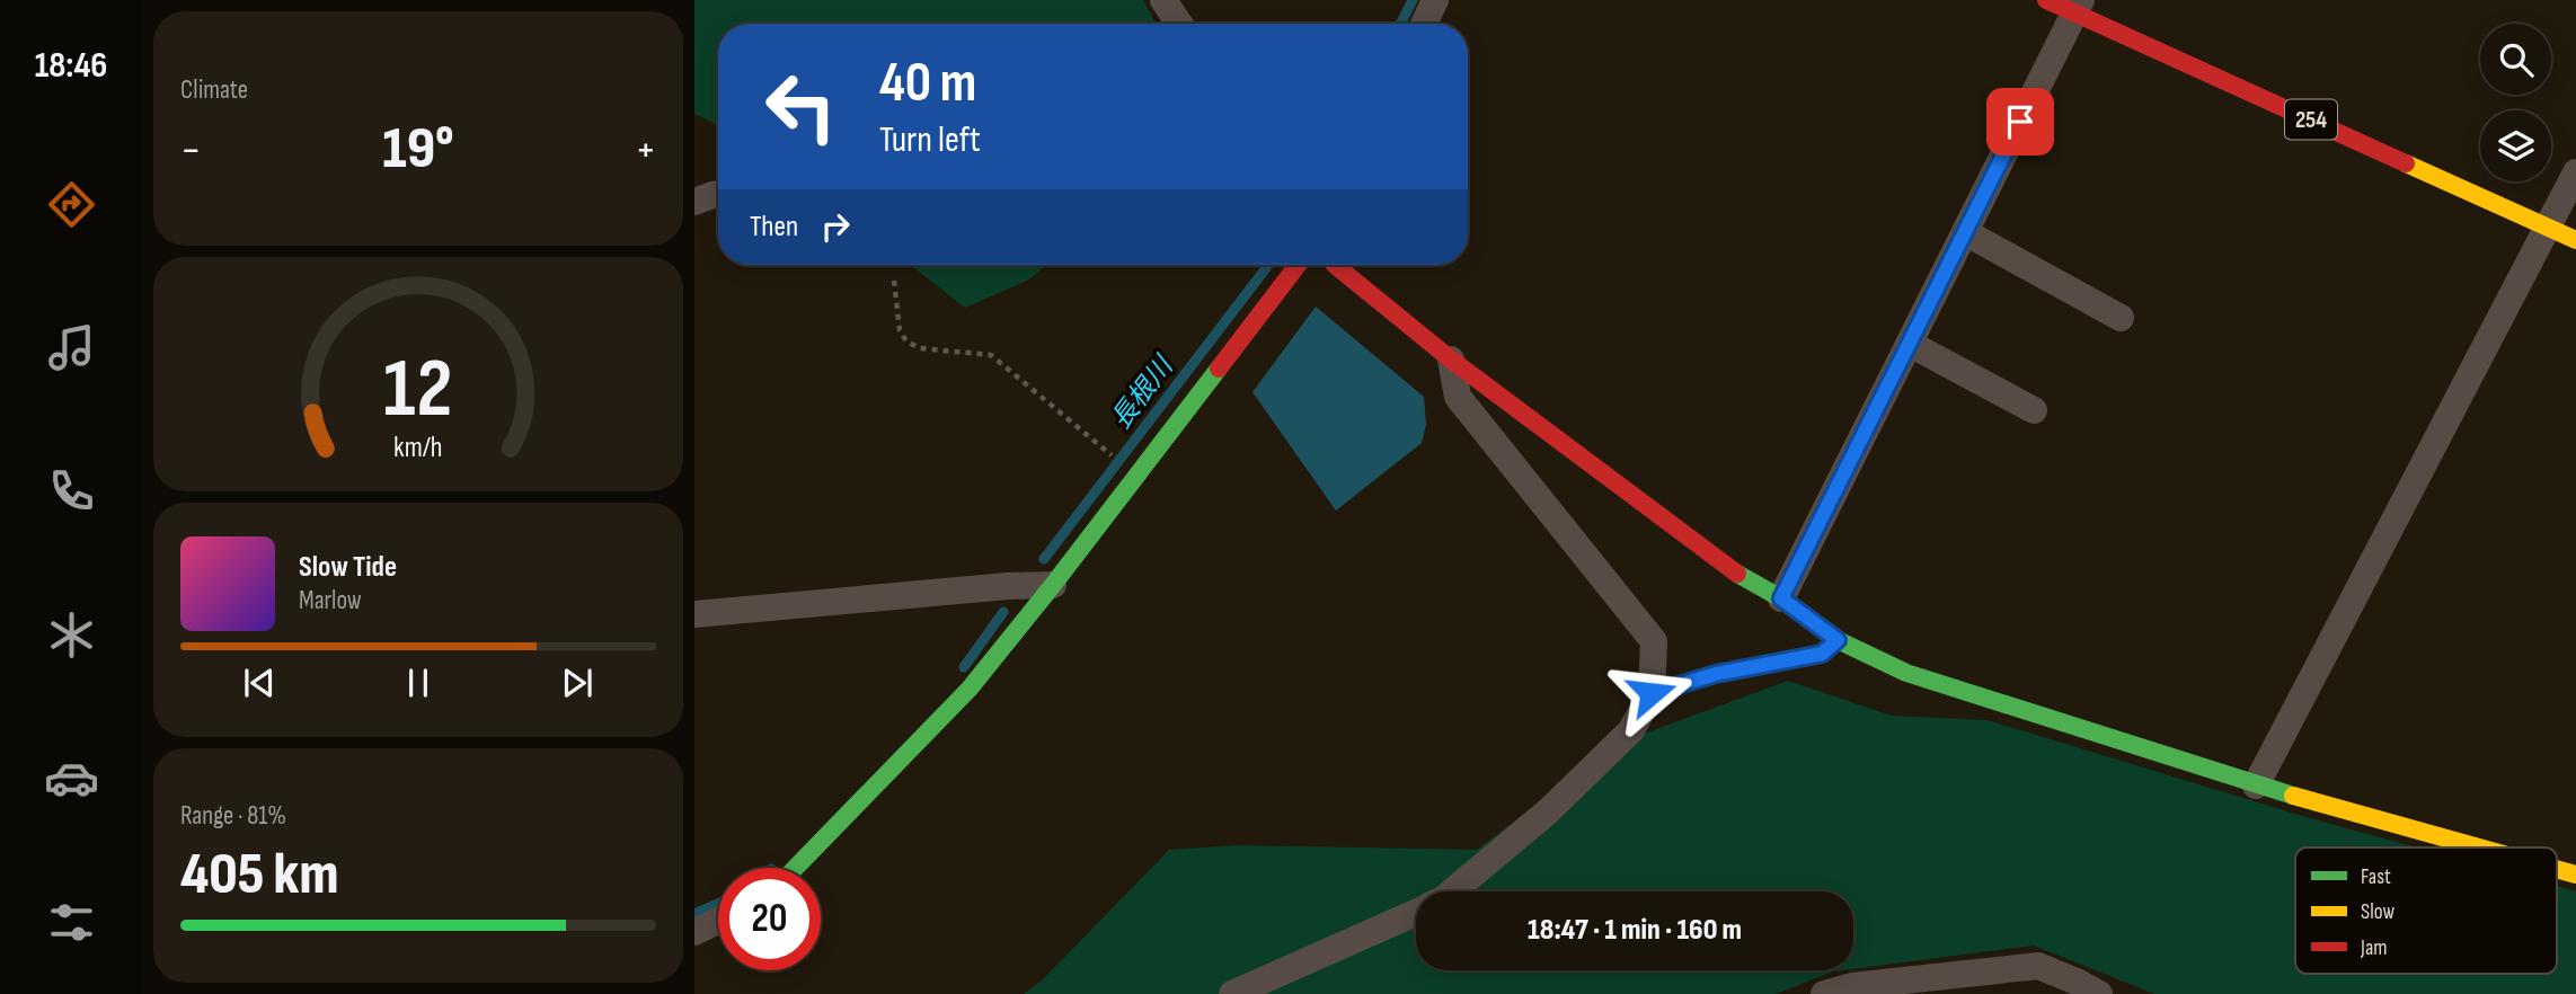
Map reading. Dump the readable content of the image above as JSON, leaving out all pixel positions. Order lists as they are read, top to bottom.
{
  "streets": {
    "main road": ["254"]
  },
  "water": ["長根川"],
  "legend": ["Fast", "Slow", "Jam"],
  "page": {
    "tabs": "18:46",
    "tile": [
      "Climate",
      ["Range · 81%", "405 km"]
    ],
    "turn": ["40 m", "Turn left"],
    "heat": ["−", "19°", "+"],
    "then": "Then",
    "song": ["Slow Tide", "Marlow"],
    "limit": "20",
    "trip": "18:47 · 1 min · 160 m",
    "gauge": ["12", "km/h"]
  }
}
